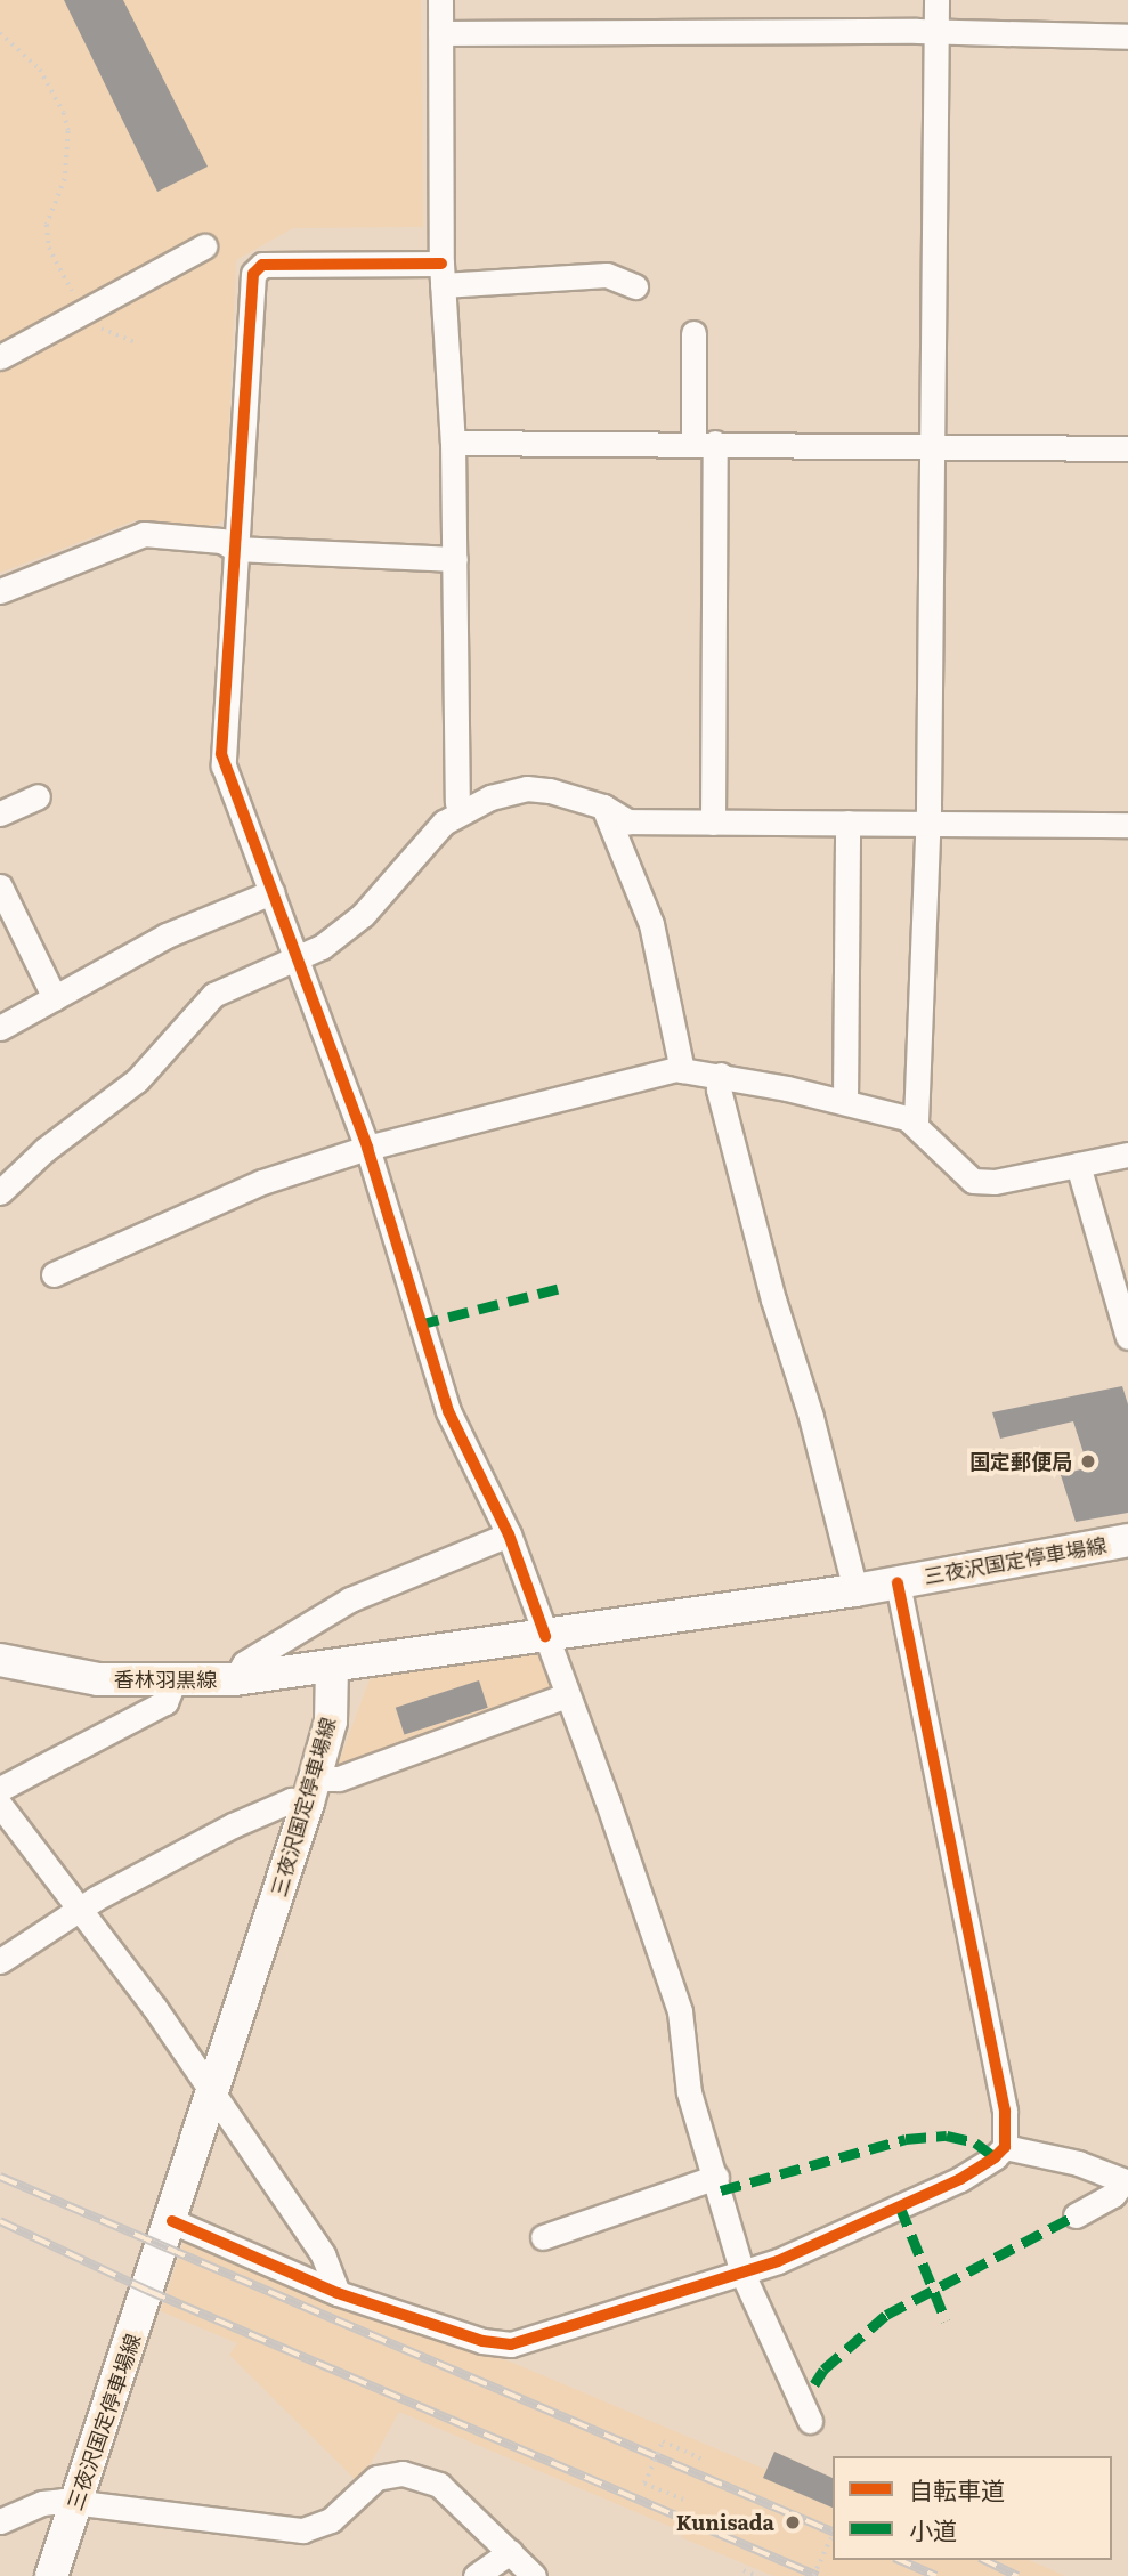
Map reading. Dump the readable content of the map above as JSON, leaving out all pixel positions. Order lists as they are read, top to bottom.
{
  "streets": {
    "main road": ["三夜沢国定停車場線", "香林羽黒線"]
  },
  "crossings": [
    ["三夜沢国定停車場線", "香林羽黒線"]
  ],
  "places": ["国定郵便局", "Kunisada"],
  "legend": ["自転車道", "小道"]
}
